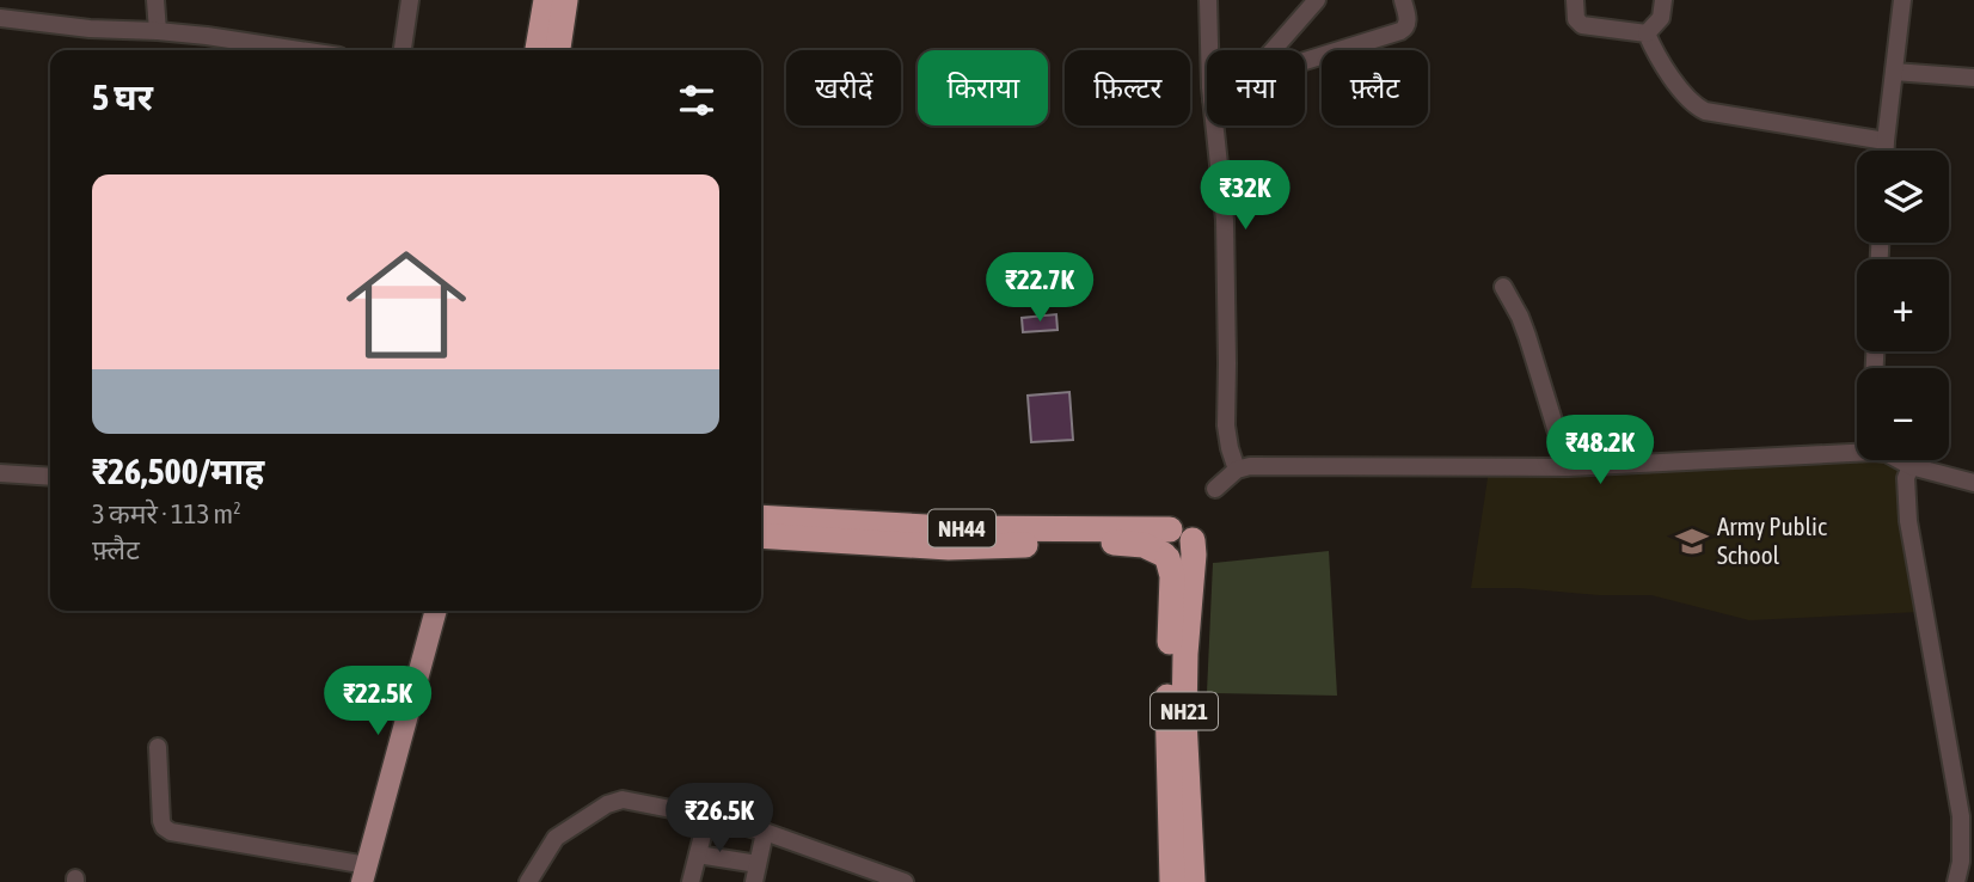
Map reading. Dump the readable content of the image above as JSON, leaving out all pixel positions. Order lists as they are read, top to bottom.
{
  "streets": {
    "highway": ["NH44", "NH21"]
  },
  "crossings": [
    ["NH44", "NH21"]
  ],
  "places": {
    "school or university": ["Army Public School"]
  },
  "page": {
    "chip": [
      "खरीदें",
      "किराया",
      "फ़िल्टर",
      "नया",
      "फ़्लैट"
    ],
    "heading": "5 घर",
    "map_buttons": ["+", "−"],
    "list": [
      {
        "name": "₹26,500/माह",
        "note": "3 कमरे · 113 m² · फ़्लैट"
      }
    ],
    "price": [
      "₹32K",
      "₹22.7K",
      "₹48.2K",
      "₹22.5K",
      "₹26.5K"
    ]
  }
}
